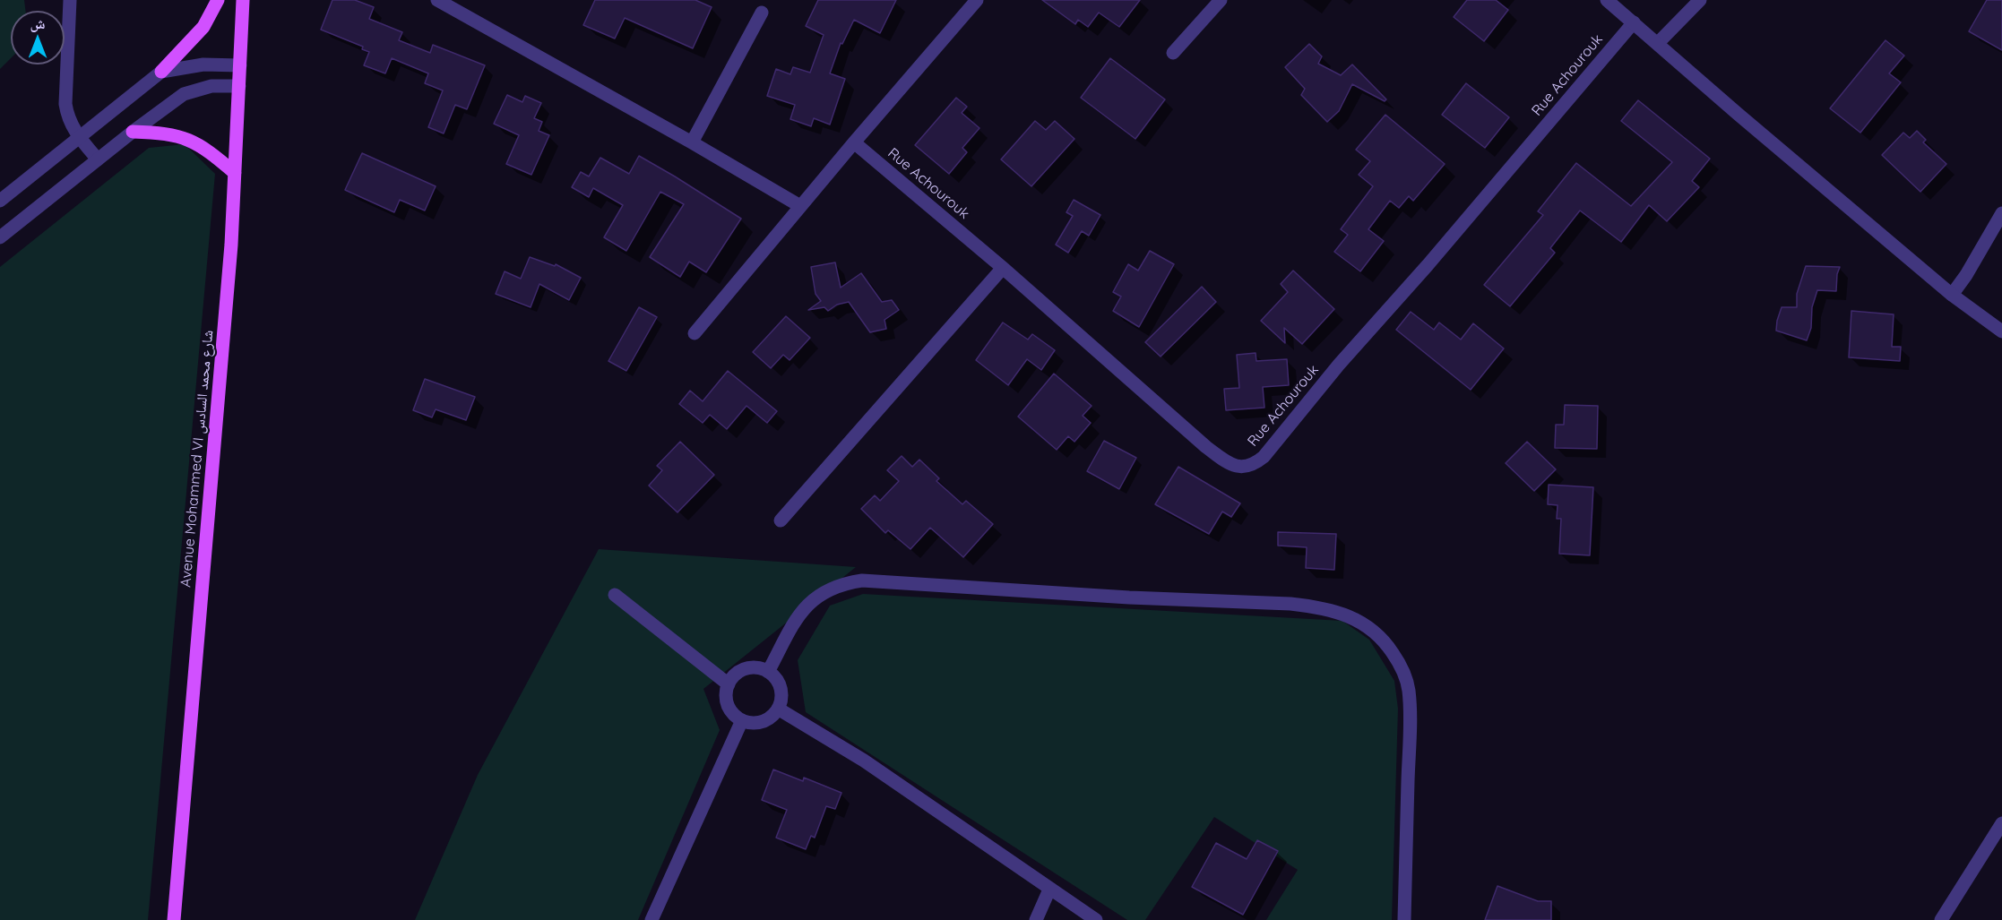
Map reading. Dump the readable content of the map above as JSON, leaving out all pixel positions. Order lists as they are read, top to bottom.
{
  "streets": {
    "main road": ["Avenue Mohammed VI شارع محمد السادس"],
    "street": ["Rue Achourouk"]
  },
  "north": "top"
}
